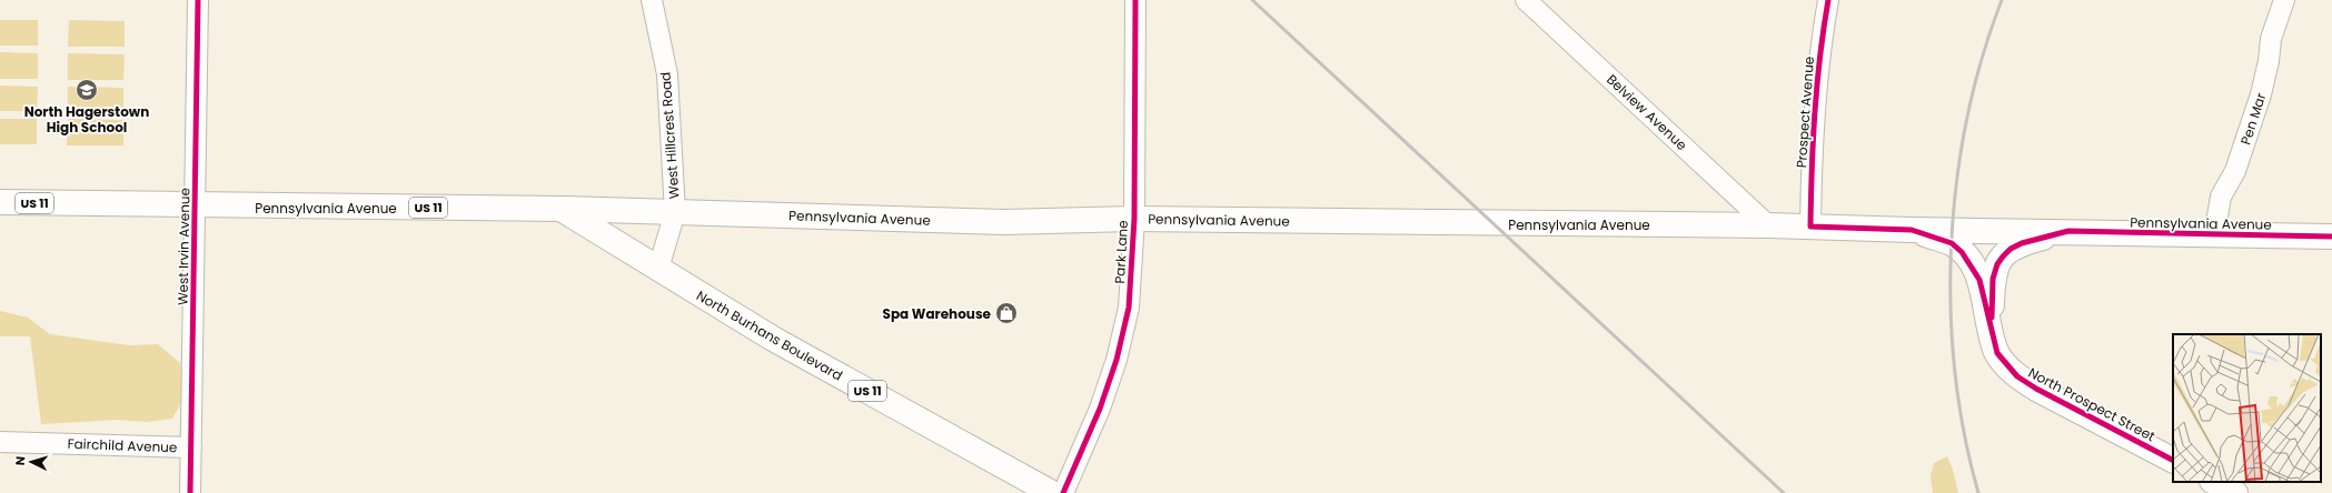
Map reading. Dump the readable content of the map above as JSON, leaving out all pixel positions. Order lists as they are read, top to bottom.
{
  "streets": {
    "main road": [
      "US 11",
      "Pennsylvania Avenue",
      "North Burhans Boulevard",
      "North Prospect Street"
    ],
    "street": [
      "Belview Avenue",
      "Prospect Avenue",
      "Pen Mar",
      "West Hillcrest Road",
      "West Irvin Avenue",
      "Park Lane",
      "Fairchild Avenue"
    ]
  },
  "crossings": [
    ["Belview Avenue", "Pennsylvania Avenue"],
    ["Prospect Avenue", "Pennsylvania Avenue"],
    ["Pen Mar", "Pennsylvania Avenue"],
    ["West Hillcrest Road", "Pennsylvania Avenue"],
    ["West Hillcrest Road", "North Burhans Boulevard"],
    ["Pennsylvania Avenue", "West Irvin Avenue"],
    ["Pennsylvania Avenue", "Park Lane"],
    ["Pennsylvania Avenue", "North Burhans Boulevard"],
    ["West Irvin Avenue", "Fairchild Avenue"]
  ],
  "places": {
    "school or university": ["North Hagerstown High School"],
    "shop": ["Spa Warehouse"]
  },
  "north": "left"
}
